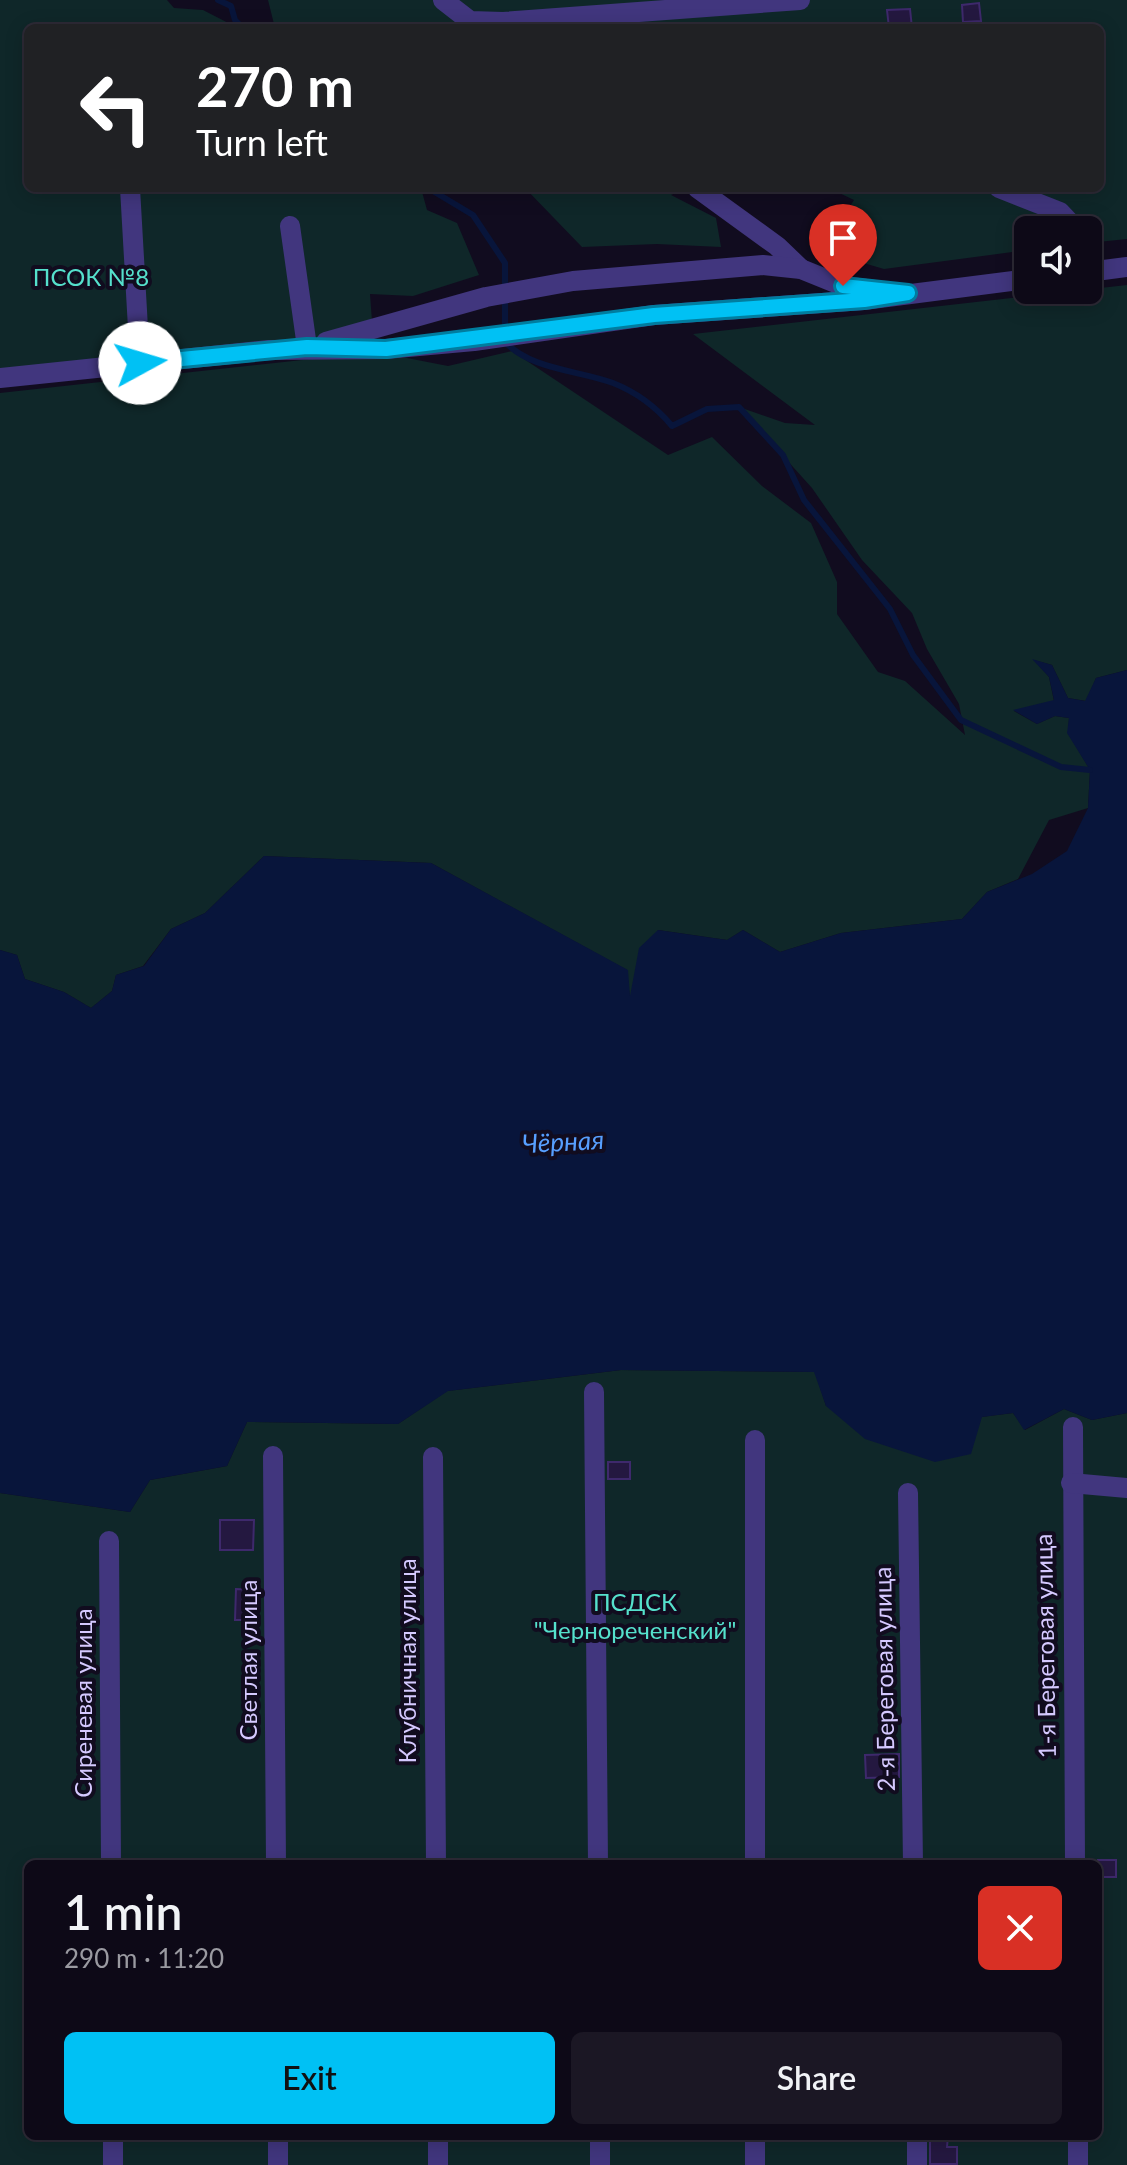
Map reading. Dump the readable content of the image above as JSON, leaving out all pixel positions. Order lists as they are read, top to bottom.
{
  "streets": {
    "street": [
      "1-я Береговая улица",
      "Светлая улица",
      "Клубничная улица",
      "2-я Береговая улица",
      "Сиреневая улица"
    ]
  },
  "water": ["Чёрная"],
  "parks": ["ПСОК №8", "ПСДСК \"Чернореченский\""],
  "page": {
    "turn": ["270 m", "Turn left"],
    "heading": ["1 min", "290 m · 11:20"],
    "buttons": ["Exit", "Share"]
  }
}
